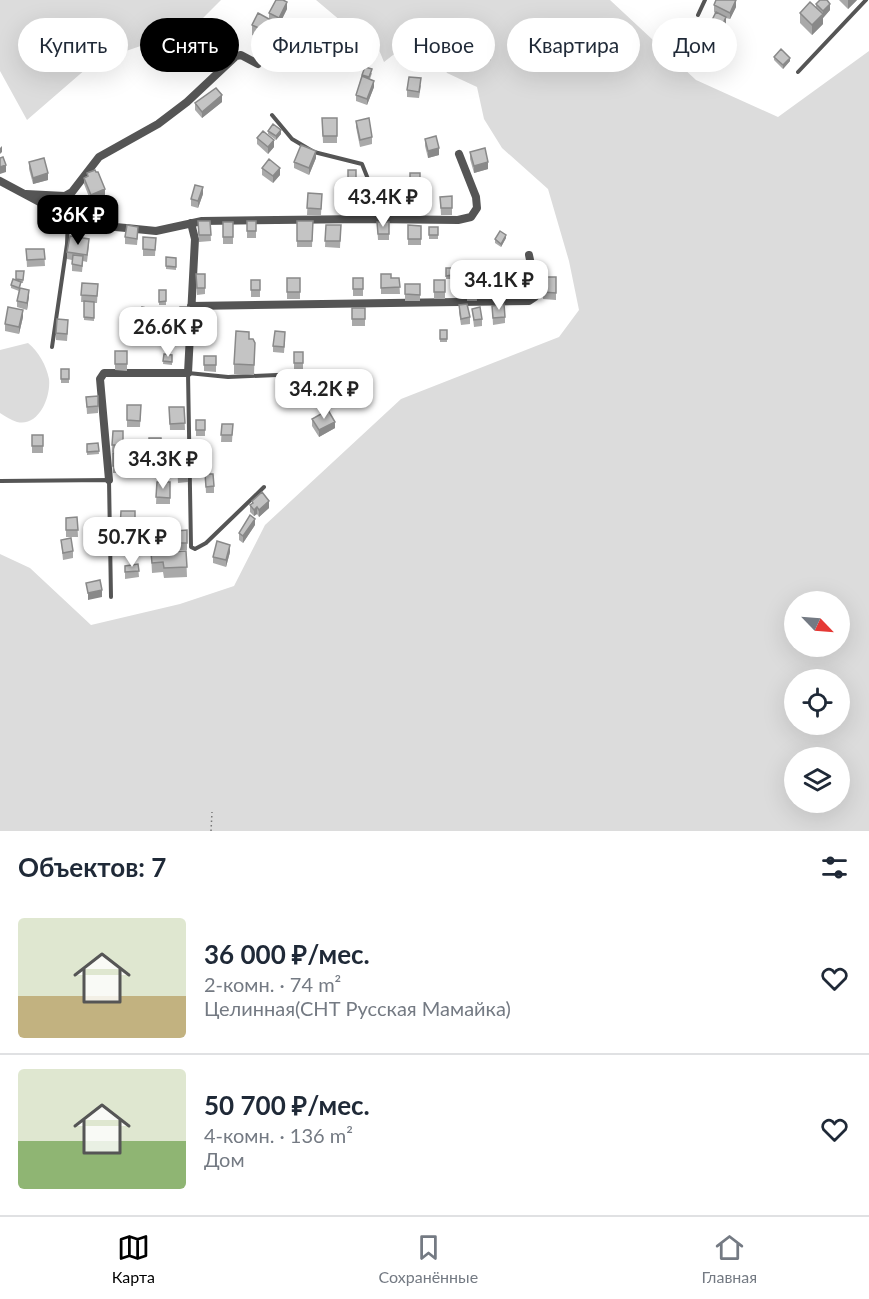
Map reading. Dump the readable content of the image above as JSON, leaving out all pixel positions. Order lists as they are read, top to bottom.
{
  "north": "bottom right",
  "page": {
    "chip": [
      "Купить",
      "Снять",
      "Фильтры",
      "Новое",
      "Квартира",
      "Дом"
    ],
    "price": [
      "43.4K ₽",
      "36K ₽",
      "34.1K ₽",
      "26.6K ₽",
      "34.2K ₽",
      "34.3K ₽",
      "50.7K ₽"
    ],
    "heading": "Объектов: 7",
    "list": [
      {
        "name": "36 000 ₽/мес.",
        "note": "2-комн. · 74 m² · Целинная(СНТ Русская Мамайка)"
      },
      {
        "name": "50 700 ₽/мес.",
        "note": "4-комн. · 136 m² · Дом"
      }
    ],
    "tabs": ["Карта", "Сохранённые", "Главная"]
  }
}
